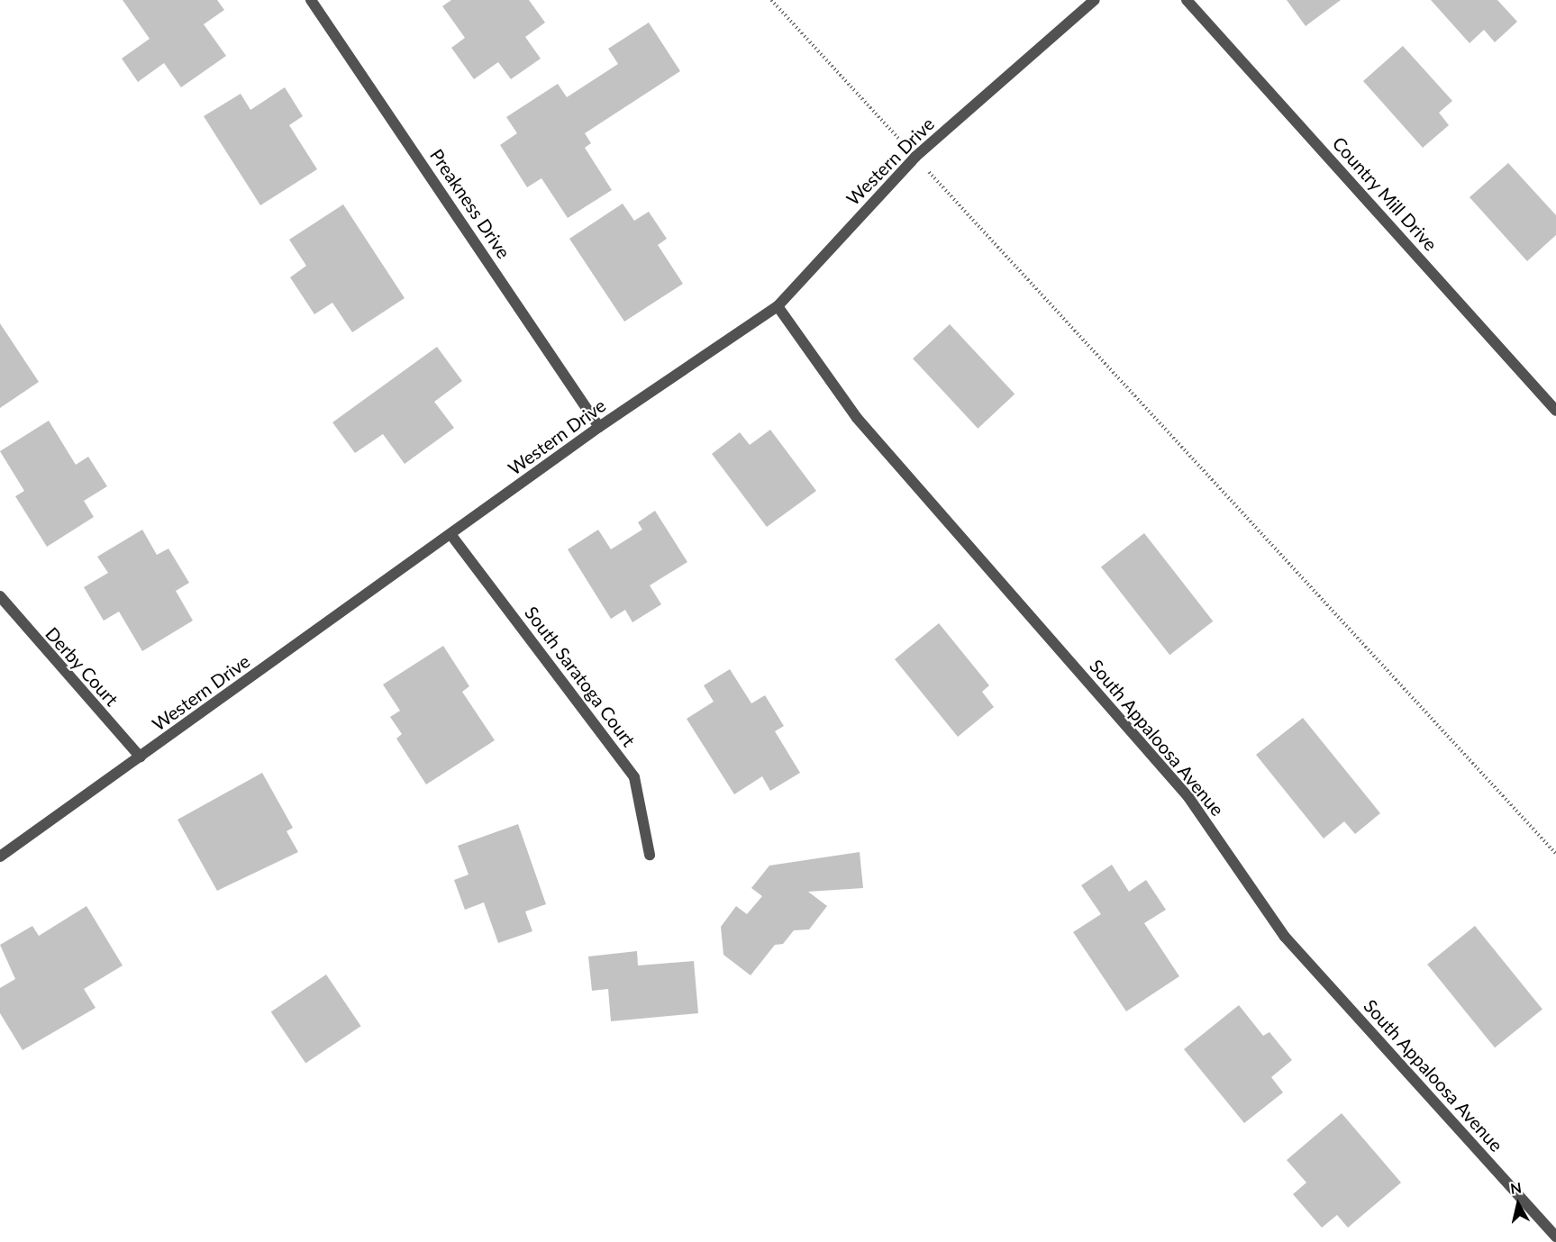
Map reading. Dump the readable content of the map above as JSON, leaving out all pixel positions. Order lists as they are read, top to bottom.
{
  "streets": {
    "street": [
      "Western Drive",
      "Country Mill Drive",
      "Preakness Drive",
      "Derby Court",
      "South Saratoga Court",
      "South Appaloosa Avenue"
    ]
  },
  "crossings": [
    ["Western Drive", "Preakness Drive"],
    ["Western Drive", "Derby Court"],
    ["Western Drive", "South Saratoga Court"],
    ["Western Drive", "South Appaloosa Avenue"]
  ],
  "north": "top"
}
